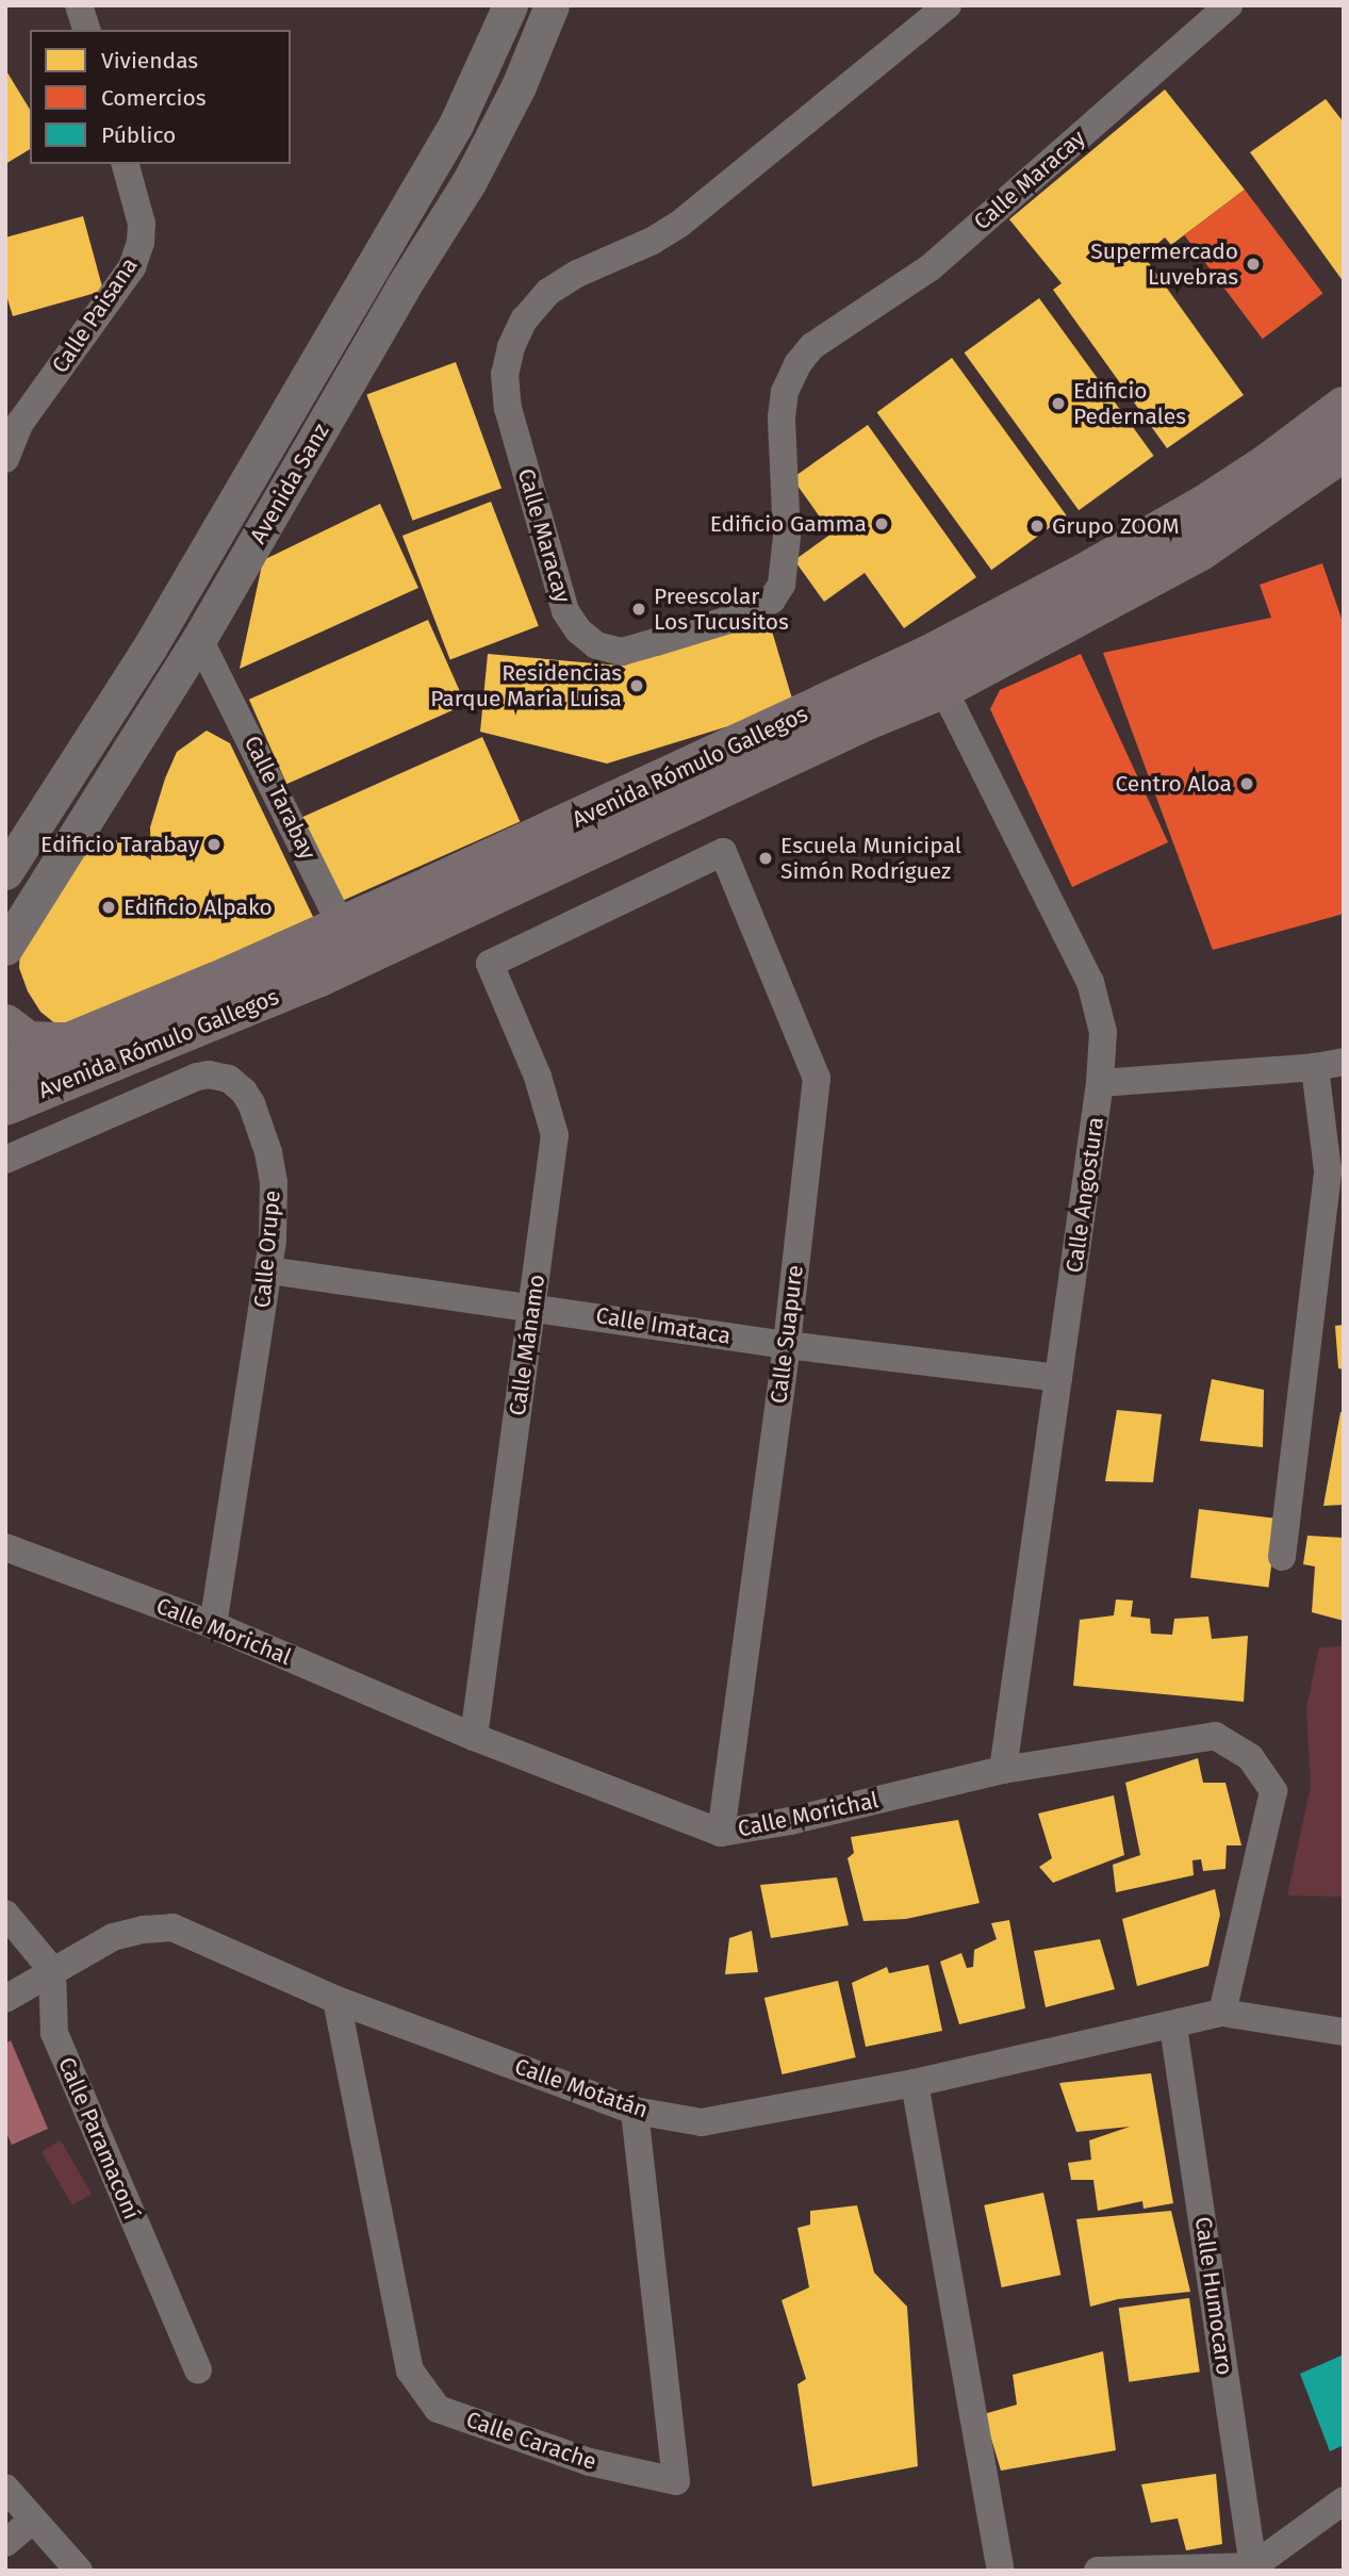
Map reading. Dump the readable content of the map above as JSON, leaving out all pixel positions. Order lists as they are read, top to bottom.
{
  "streets": {
    "main road": ["Avenida Rómulo Gallegos"],
    "street": [
      "Calle Maracay",
      "Calle Paisana",
      "Avenida Sanz",
      "Calle Tarabay",
      "Calle Angostura",
      "Calle Orupe",
      "Calle Imataca",
      "Calle Suapure",
      "Calle Mánamo",
      "Calle Morichal",
      "Calle Motatán",
      "Calle Paramaconí",
      "Calle Humocaro",
      "Calle Carache"
    ]
  },
  "crossings": [
    ["Avenida Sanz", "Calle Tarabay"],
    ["Avenida Rómulo Gallegos", "Calle Tarabay"],
    ["Avenida Rómulo Gallegos", "Calle Angostura"],
    ["Calle Angostura", "Calle Imataca"],
    ["Calle Angostura", "Calle Morichal"],
    ["Calle Orupe", "Calle Imataca"],
    ["Calle Orupe", "Calle Morichal"],
    ["Calle Imataca", "Calle Suapure"],
    ["Calle Imataca", "Calle Mánamo"],
    ["Calle Suapure", "Calle Mánamo"],
    ["Calle Suapure", "Calle Morichal"],
    ["Calle Mánamo", "Calle Morichal"],
    ["Calle Morichal", "Calle Motatán"],
    ["Calle Motatán", "Calle Paramaconí"],
    ["Calle Motatán", "Calle Humocaro"],
    ["Calle Motatán", "Calle Carache"]
  ],
  "places": [
    "Supermercado Luvebras",
    "Edificio Pedernales",
    "Edificio Gamma",
    "Grupo ZOOM",
    "Preescolar Los Tucusitos",
    "Residencias Parque Maria Luisa",
    "Centro Aloa",
    "Edificio Tarabay",
    "Escuela Municipal Simón Rodríguez",
    "Edificio Alpako"
  ],
  "legend": ["Viviendas", "Comercios", "Público"]
}
